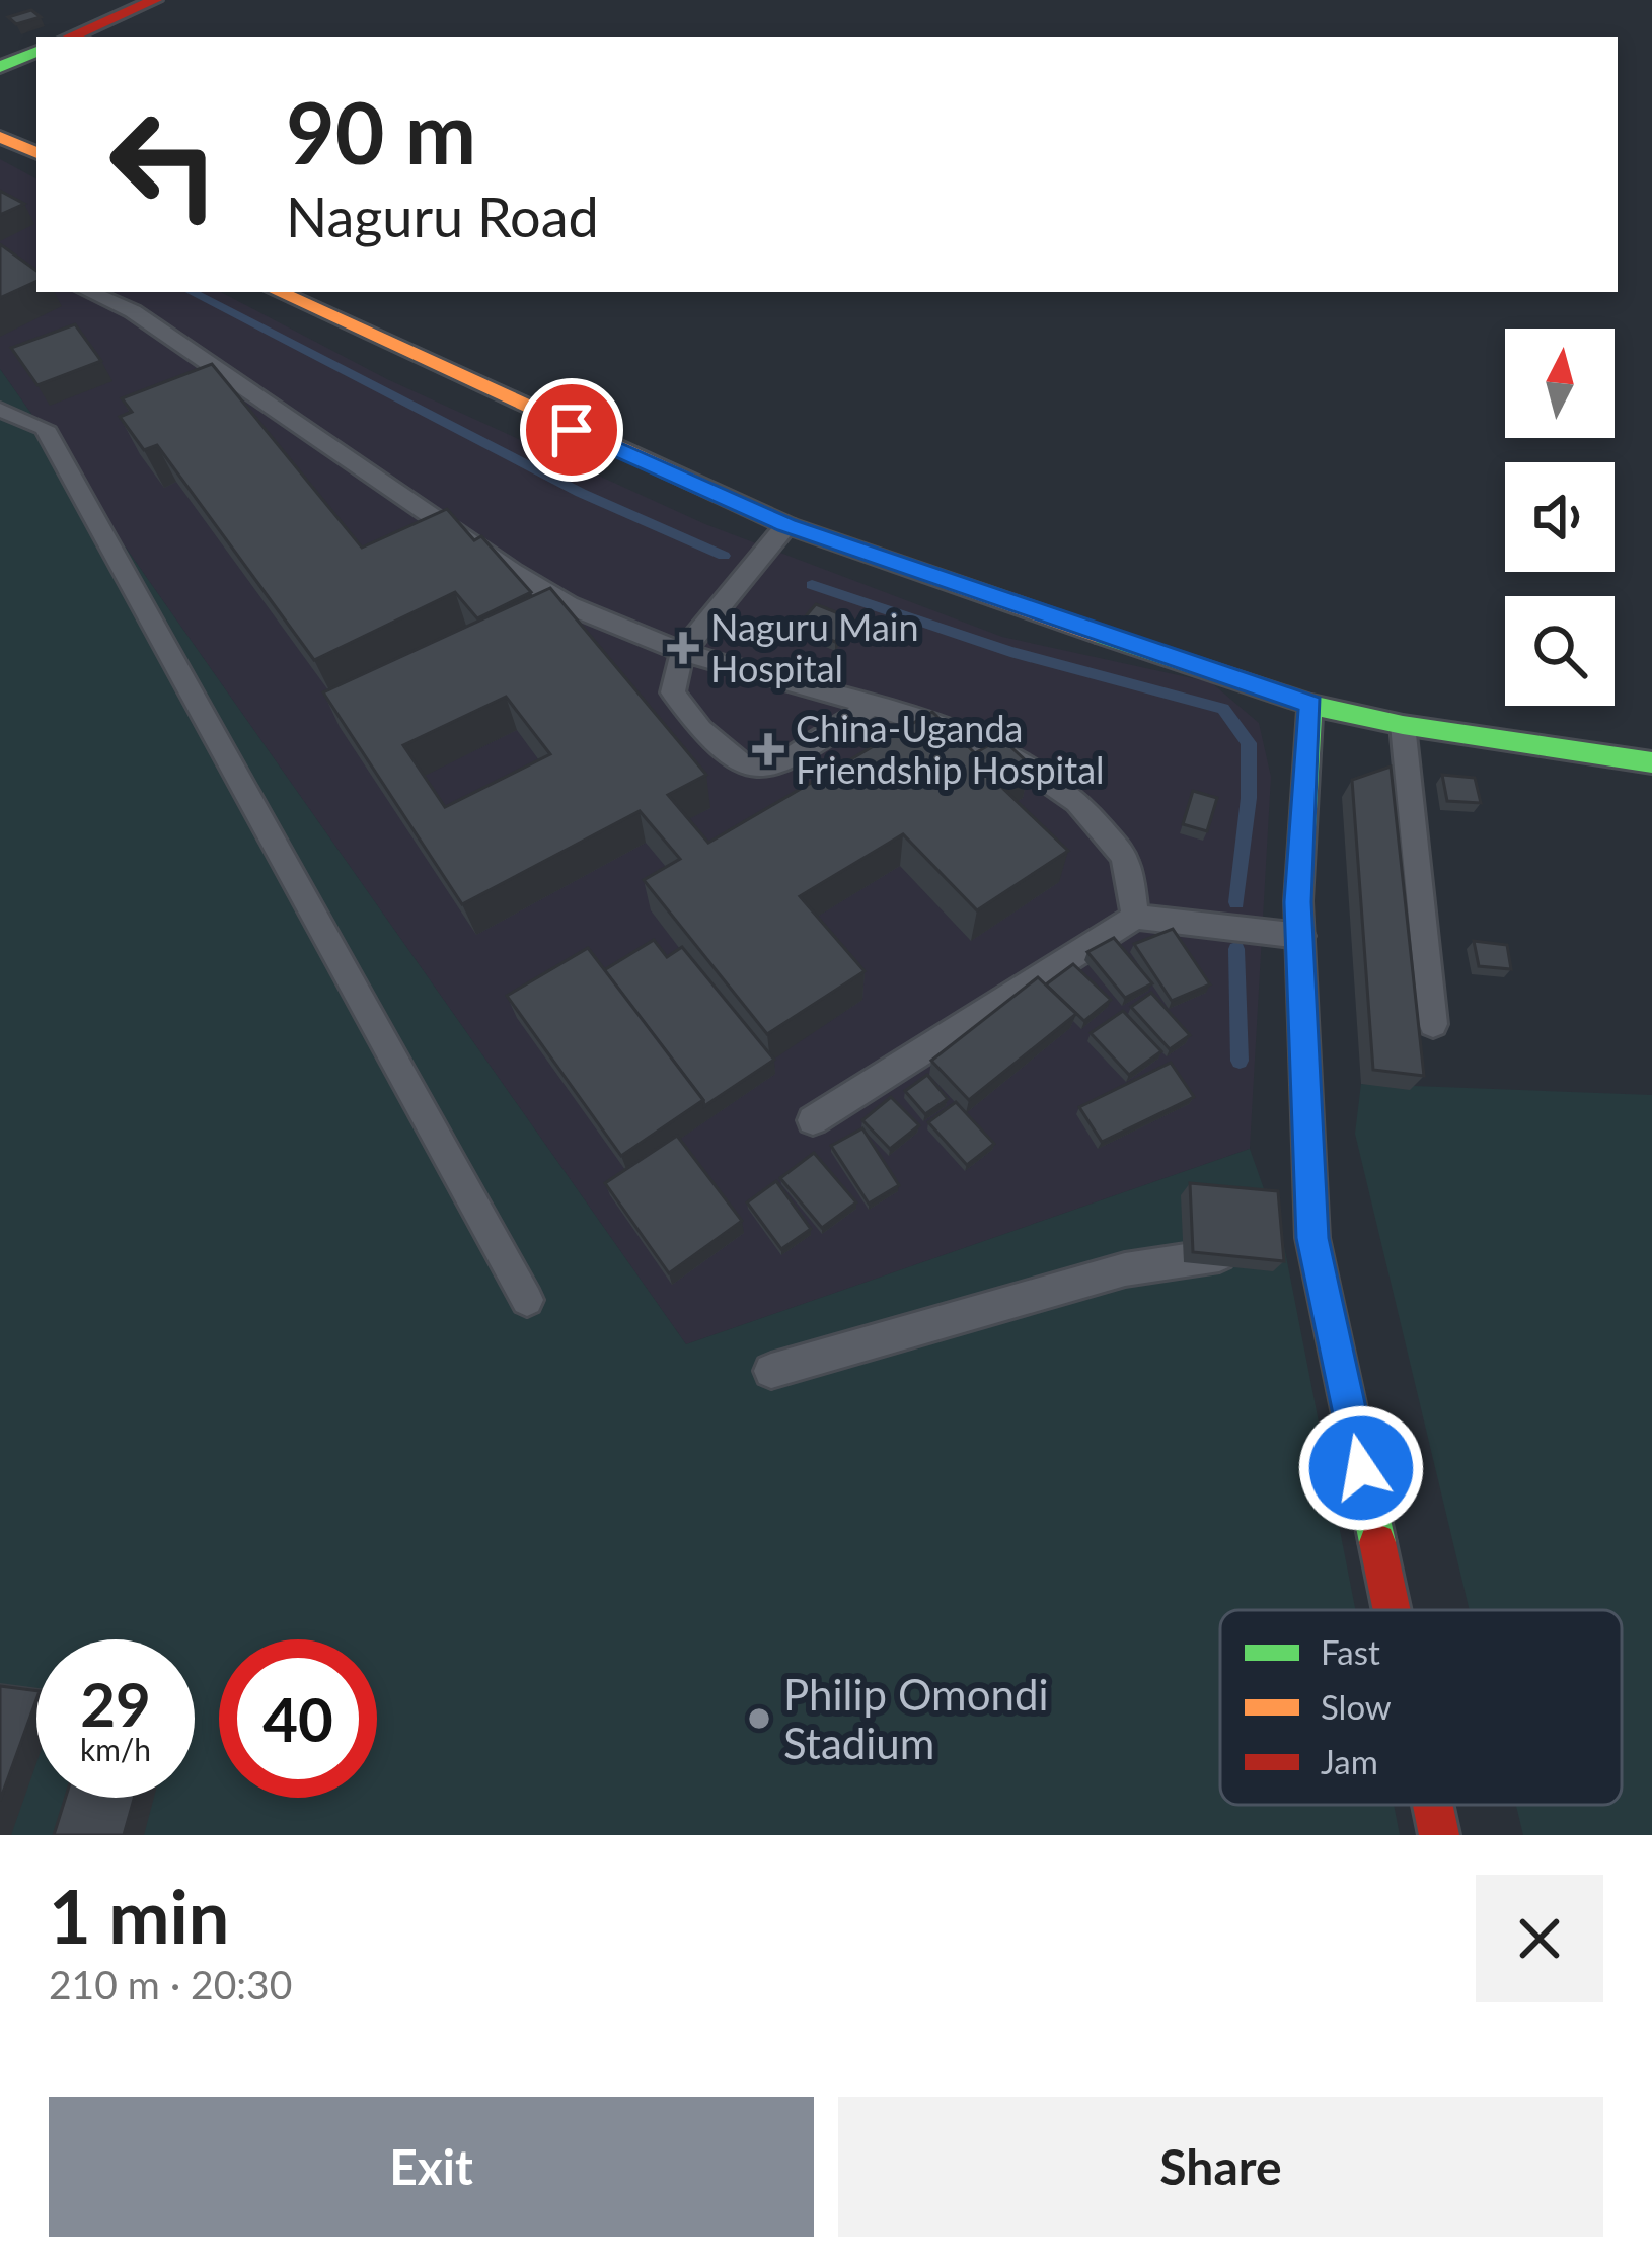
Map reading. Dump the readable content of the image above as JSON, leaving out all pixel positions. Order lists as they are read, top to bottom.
{
  "places": {
    "health": ["Naguru Main Hospital", "China-Uganda Friendship Hospital"],
    "other": ["Philip Omondi Stadium"]
  },
  "legend": ["Fast", "Slow", "Jam"],
  "north": "top",
  "page": {
    "turn": ["90 m", "Naguru Road"],
    "speed": "29 km/h",
    "limit": "40",
    "heading": ["1 min", "210 m · 20:30"],
    "buttons": ["Exit", "Share"]
  }
}
